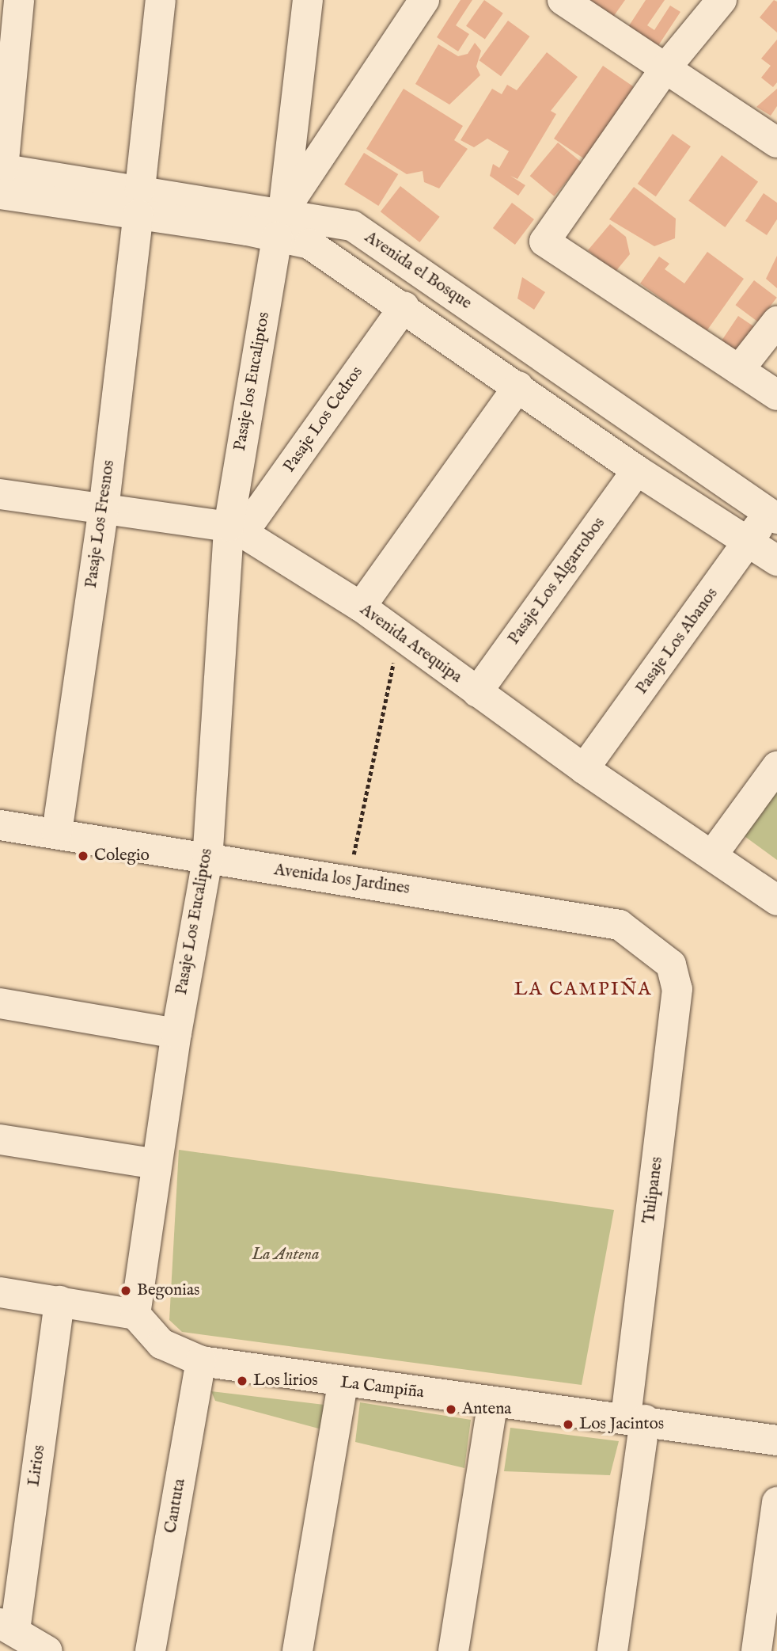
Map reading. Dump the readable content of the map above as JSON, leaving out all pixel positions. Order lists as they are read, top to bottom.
{
  "streets": {
    "street": [
      "Avenida el Bosque",
      "Pasaje los Eucaliptos",
      "Pasaje Los Cedros",
      "Pasaje Los Fresnos",
      "Pasaje Los Algarrobos",
      "Pasaje Los Abanos",
      "Avenida Arequipa",
      "Avenida los Jardines",
      "Pasaje Los Eucaliptos",
      "Tulipanes",
      "La Campiña",
      "Lirios",
      "Cantuta"
    ]
  },
  "crossings": [
    ["Avenida el Bosque", "Pasaje los Eucaliptos"],
    ["Avenida el Bosque", "Pasaje Los Abanos"],
    ["Pasaje los Eucaliptos", "Pasaje Los Cedros"],
    ["Pasaje los Eucaliptos", "Avenida Arequipa"],
    ["Pasaje los Eucaliptos", "Pasaje Los Eucaliptos"],
    ["Pasaje Los Cedros", "Avenida Arequipa"],
    ["Pasaje Los Cedros", "Pasaje Los Eucaliptos"],
    ["Pasaje Los Fresnos", "Avenida Arequipa"],
    ["Pasaje Los Fresnos", "Avenida los Jardines"],
    ["Pasaje Los Algarrobos", "Avenida Arequipa"],
    ["Pasaje Los Abanos", "Avenida Arequipa"],
    ["Avenida Arequipa", "Pasaje Los Eucaliptos"],
    ["Avenida los Jardines", "Pasaje Los Eucaliptos"],
    ["Avenida los Jardines", "Tulipanes"],
    ["Pasaje Los Eucaliptos", "La Campiña"],
    ["Tulipanes", "La Campiña"],
    ["La Campiña", "Cantuta"]
  ],
  "districts": ["LA CAMPIÑA"],
  "parks": ["La Antena"],
  "places": [
    "Colegio",
    "Begonias",
    "Los lirios",
    "Antena",
    "Los Jacintos"
  ]
}
